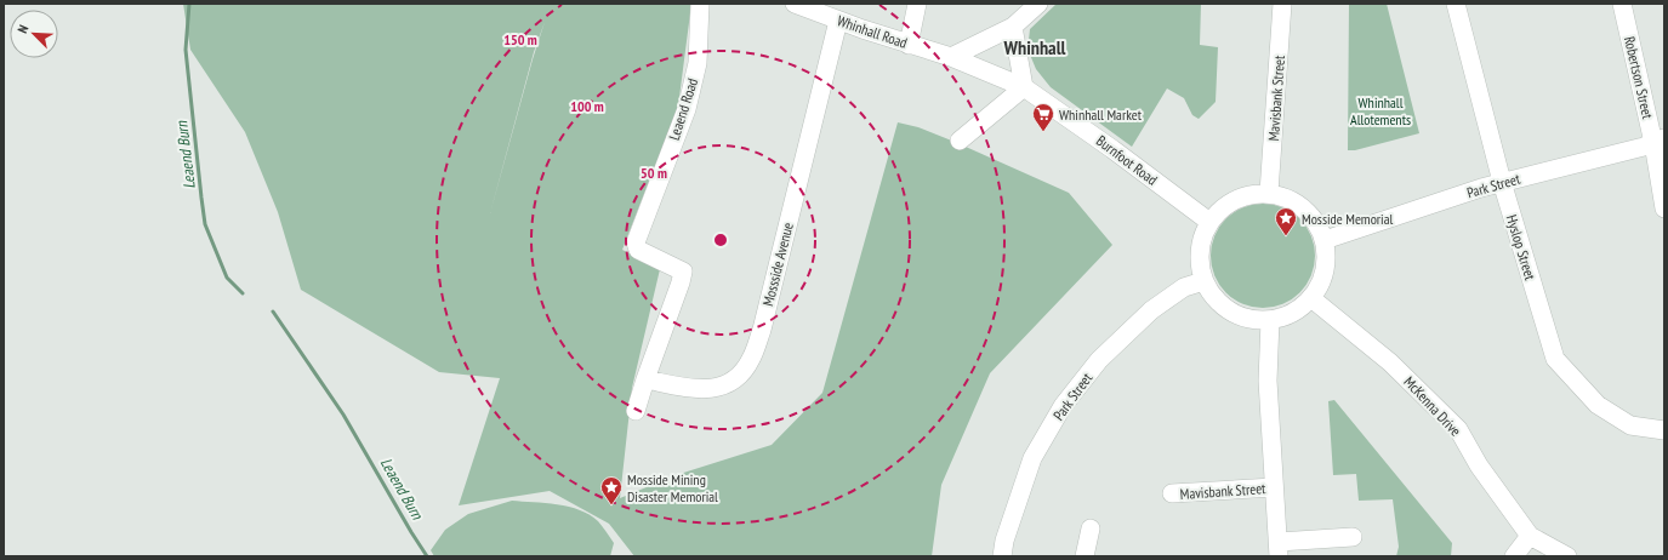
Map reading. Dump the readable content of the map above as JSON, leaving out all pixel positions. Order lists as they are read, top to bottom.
{
  "streets": {
    "street": [
      "Whinhall Road",
      "Robertson Street",
      "Mavisbank Street",
      "Leaend Road",
      "Burnfoot Road",
      "Park Street",
      "Hyslop Street",
      "Mossside Avenue",
      "McKenna Drive"
    ]
  },
  "crossings": [
    ["Whinhall Road", "Burnfoot Road"],
    ["Whinhall Road", "Mossside Avenue"],
    ["Robertson Street", "Park Street"],
    ["Mavisbank Street", "Burnfoot Road"],
    ["Mavisbank Street", "Park Street"],
    ["Mavisbank Street", "McKenna Drive"],
    ["Leaend Road", "Mossside Avenue"],
    ["Burnfoot Road", "Park Street"],
    ["Burnfoot Road", "McKenna Drive"],
    ["Park Street", "Hyslop Street"],
    ["Park Street", "McKenna Drive"]
  ],
  "districts": ["Whinhall"],
  "water": ["Leaend Burn"],
  "parks": ["Whinhall Allotements"],
  "places": {
    "supermarket": ["Whinhall Market"],
    "place": ["Mosside Memorial", "Mosside Mining Disaster Memorial"]
  },
  "north": "top left",
  "rings": ["150 m", "100 m", "50 m"]
}
